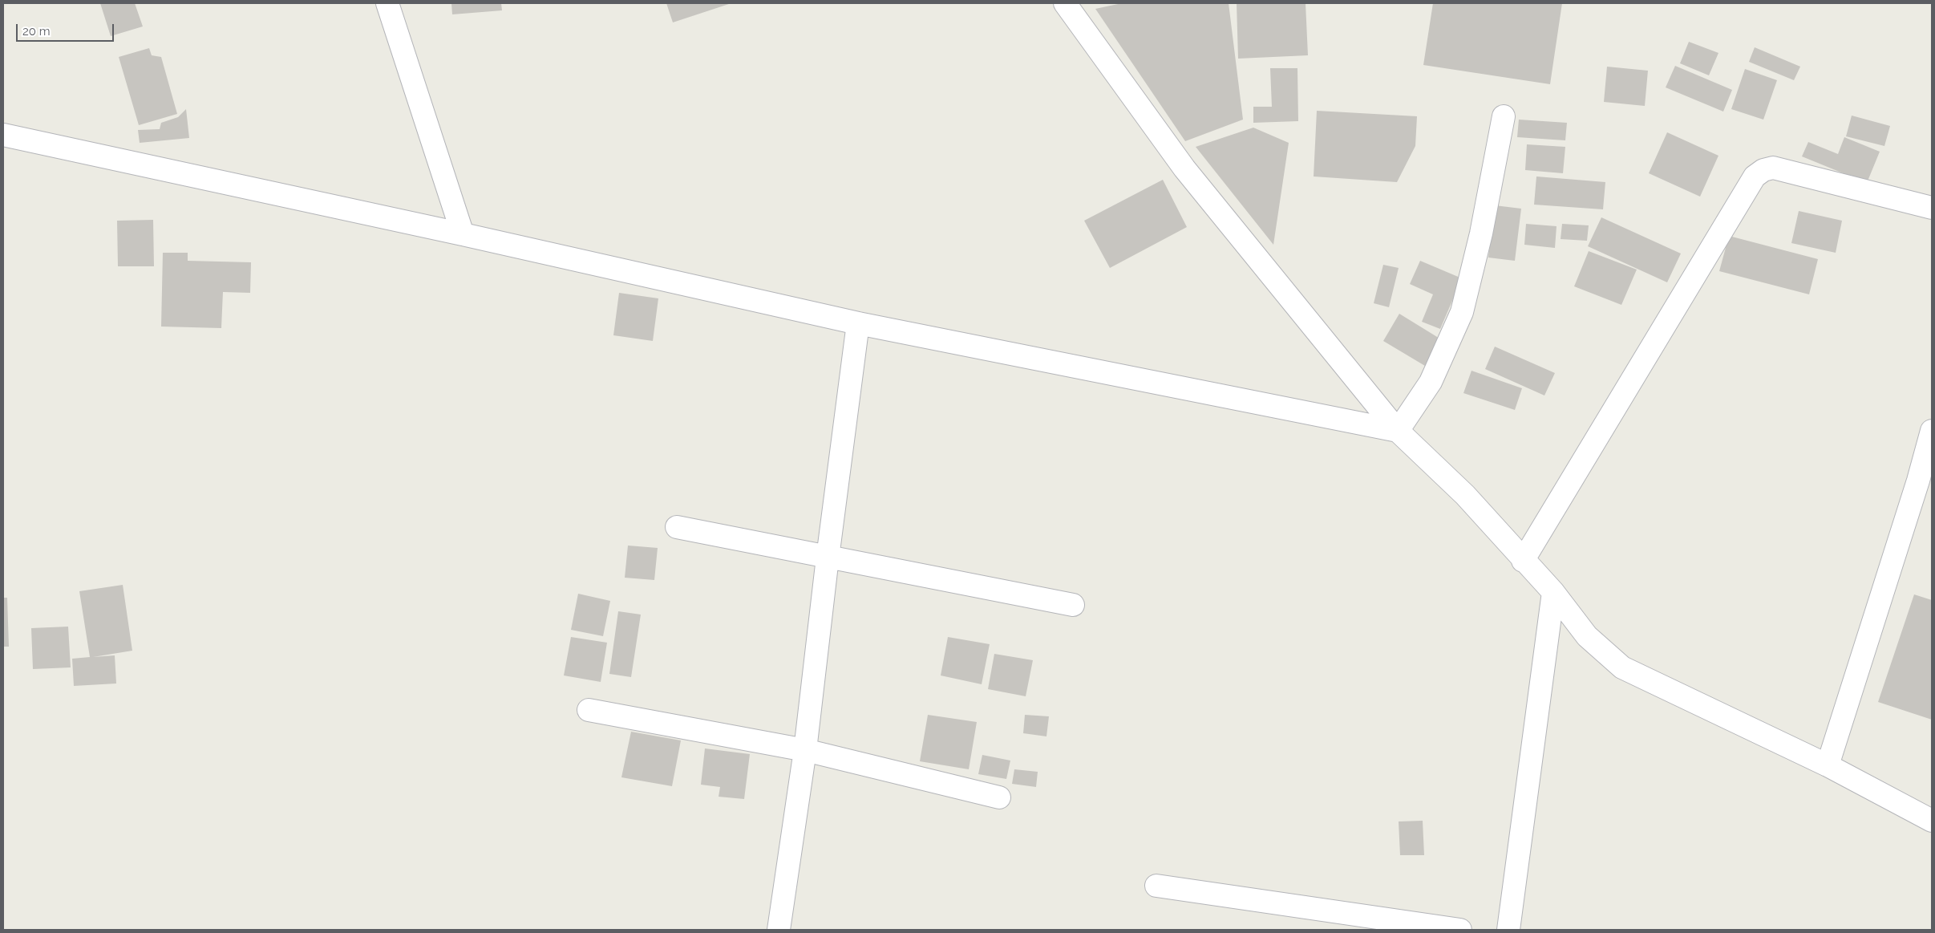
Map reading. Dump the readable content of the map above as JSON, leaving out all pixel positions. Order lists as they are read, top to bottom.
{
  "scale_bar": "20 m"
}
